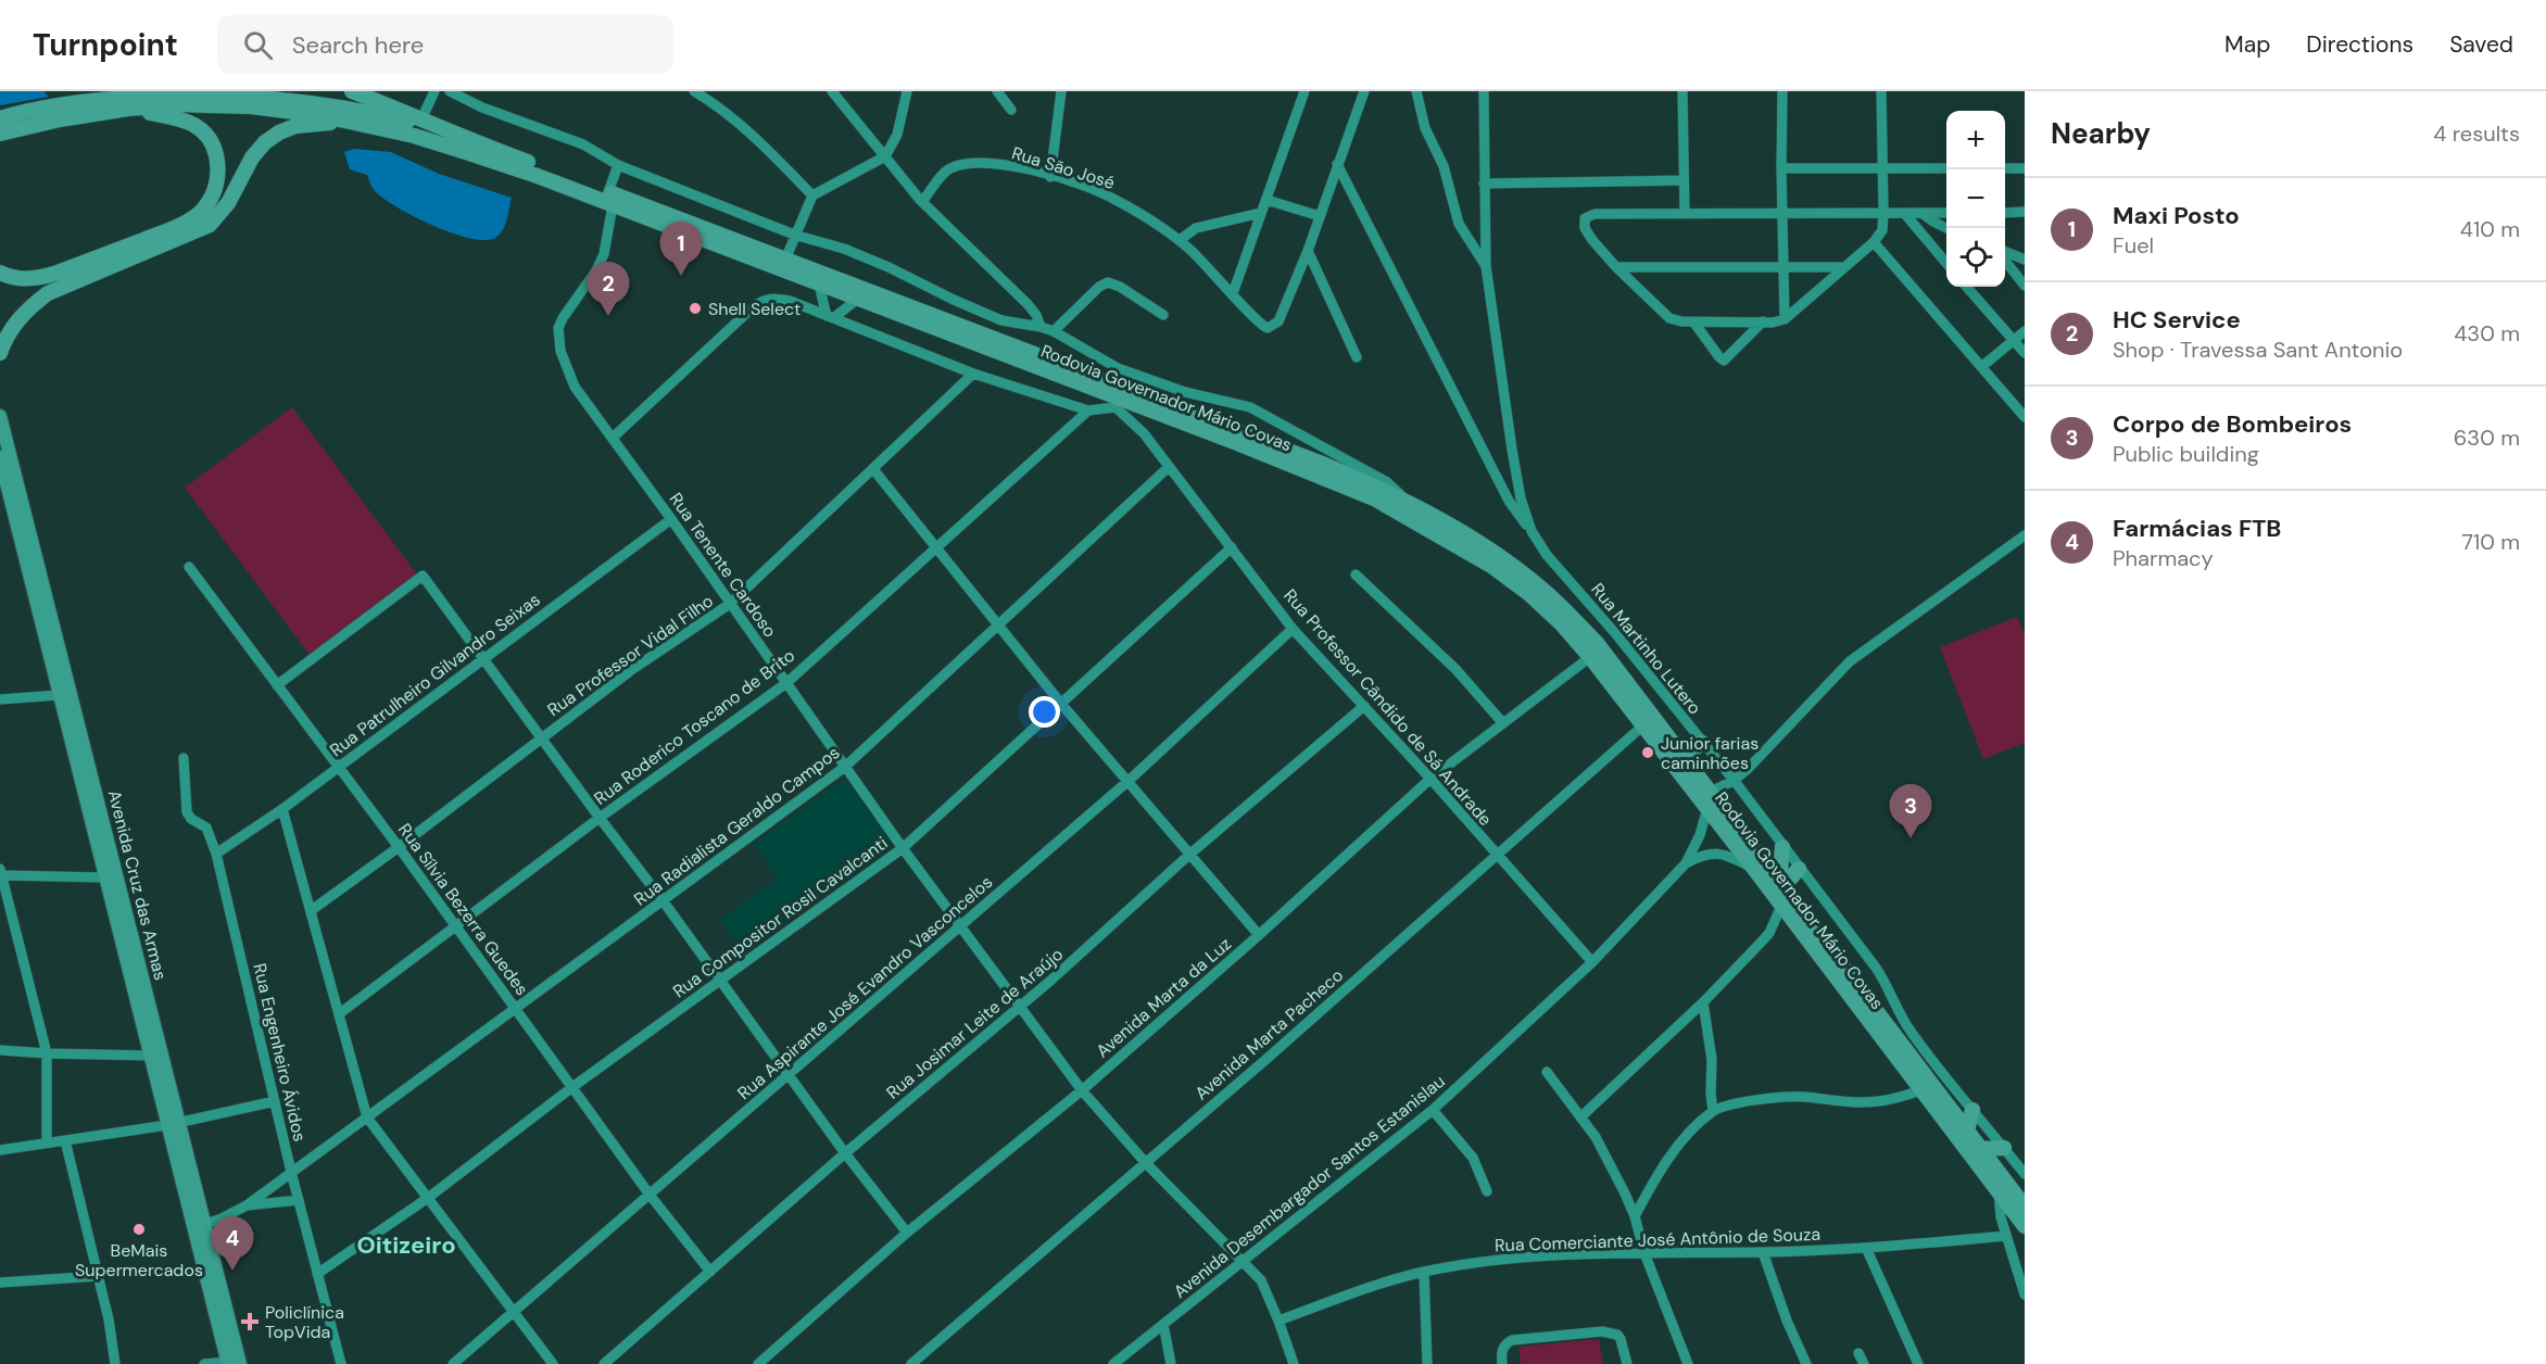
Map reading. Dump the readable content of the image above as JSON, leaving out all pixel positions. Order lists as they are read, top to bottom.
{
  "streets": {
    "highway": ["Rodovia Governador Mário Covas"],
    "main road": ["Avenida Cruz das Armas"],
    "street": [
      "Rua São José",
      "Rua Tenente Cardoso",
      "Rua Martinho Lutero",
      "Rua Professor Vidal Filho",
      "Rua Patrulheiro Gilvandro Seixas",
      "Rua Professor Cândido de Sá Andrade",
      "Rua Roderico Toscano de Brito",
      "Rua Radialista Geraldo Campos",
      "Rua Sílvia Bezerra Guedes",
      "Rua Compositor Rosil Cavalcanti",
      "Rua Aspirante José Evandro Vasconcelos",
      "Avenida Marta da Luz",
      "Rua Josimar Leite de Araújo",
      "Avenida Marta Pacheco",
      "Rua Engenheiro Ávidos",
      "Avenida Desembargador Santos Estanislau",
      "Rua Comerciante José Antônio de Souza"
    ]
  },
  "crossings": [
    ["Rodovia Governador Mário Covas", "Rua Tenente Cardoso"],
    ["Rodovia Governador Mário Covas", "Rua Professor Cândido de Sá Andrade"],
    ["Rodovia Governador Mário Covas", "Avenida Marta da Luz"],
    ["Rodovia Governador Mário Covas", "Avenida Marta Pacheco"],
    ["Rodovia Governador Mário Covas", "Avenida Desembargador Santos Estanislau"],
    ["Rua Tenente Cardoso", "Rua Professor Vidal Filho"],
    ["Rua Tenente Cardoso", "Rua Patrulheiro Gilvandro Seixas"],
    ["Rua Tenente Cardoso", "Rua Roderico Toscano de Brito"],
    ["Rua Tenente Cardoso", "Rua Radialista Geraldo Campos"],
    ["Rua Tenente Cardoso", "Rua Compositor Rosil Cavalcanti"],
    ["Rua Tenente Cardoso", "Rua Aspirante José Evandro Vasconcelos"],
    ["Rua Tenente Cardoso", "Avenida Marta da Luz"],
    ["Rua Tenente Cardoso", "Rua Josimar Leite de Araújo"],
    ["Rua Tenente Cardoso", "Avenida Marta Pacheco"],
    ["Rua Tenente Cardoso", "Avenida Desembargador Santos Estanislau"],
    ["Rua Tenente Cardoso", "Rua Comerciante José Antônio de Souza"],
    ["Rua Professor Vidal Filho", "Rua Sílvia Bezerra Guedes"],
    ["Rua Patrulheiro Gilvandro Seixas", "Rua Sílvia Bezerra Guedes"],
    ["Rua Patrulheiro Gilvandro Seixas", "Rua Engenheiro Ávidos"],
    ["Rua Professor Cândido de Sá Andrade", "Rua Radialista Geraldo Campos"],
    ["Rua Professor Cândido de Sá Andrade", "Rua Compositor Rosil Cavalcanti"],
    ["Rua Professor Cândido de Sá Andrade", "Rua Aspirante José Evandro Vasconcelos"],
    ["Rua Professor Cândido de Sá Andrade", "Avenida Marta da Luz"],
    ["Rua Professor Cândido de Sá Andrade", "Rua Josimar Leite de Araújo"],
    ["Rua Professor Cândido de Sá Andrade", "Avenida Marta Pacheco"],
    ["Rua Professor Cândido de Sá Andrade", "Avenida Desembargador Santos Estanislau"],
    ["Rua Roderico Toscano de Brito", "Rua Sílvia Bezerra Guedes"],
    ["Rua Radialista Geraldo Campos", "Rua Sílvia Bezerra Guedes"],
    ["Rua Radialista Geraldo Campos", "Rua Engenheiro Ávidos"],
    ["Rua Sílvia Bezerra Guedes", "Rua Compositor Rosil Cavalcanti"],
    ["Rua Sílvia Bezerra Guedes", "Rua Aspirante José Evandro Vasconcelos"],
    ["Rua Sílvia Bezerra Guedes", "Rua Josimar Leite de Araújo"],
    ["Rua Compositor Rosil Cavalcanti", "Rua Engenheiro Ávidos"]
  ],
  "districts": ["Oitizeiro"],
  "places": {
    "other": ["Shell Select", "Junior farias caminhões", "BeMais Supermercados"],
    "health": ["Policlínica TopVida"]
  },
  "page": {
    "header": "Turnpoint",
    "search": "Search here",
    "nav": ["Map", "Directions", "Saved"],
    "heading": ["Nearby", "4 results"],
    "map_buttons": ["+", "−"],
    "list": [
      {
        "mark": "1",
        "name": "Maxi Posto",
        "note": "Fuel",
        "value": "410 m"
      },
      {
        "mark": "2",
        "name": "HC Service",
        "note": "Shop · Travessa Sant Antonio",
        "value": "430 m"
      },
      {
        "mark": "3",
        "name": "Corpo de Bombeiros",
        "note": "Public building",
        "value": "630 m"
      },
      {
        "mark": "4",
        "name": "Farmácias FTB",
        "note": "Pharmacy",
        "value": "710 m"
      }
    ],
    "pins": [
      "1",
      "2",
      "3",
      "4"
    ]
  }
}
